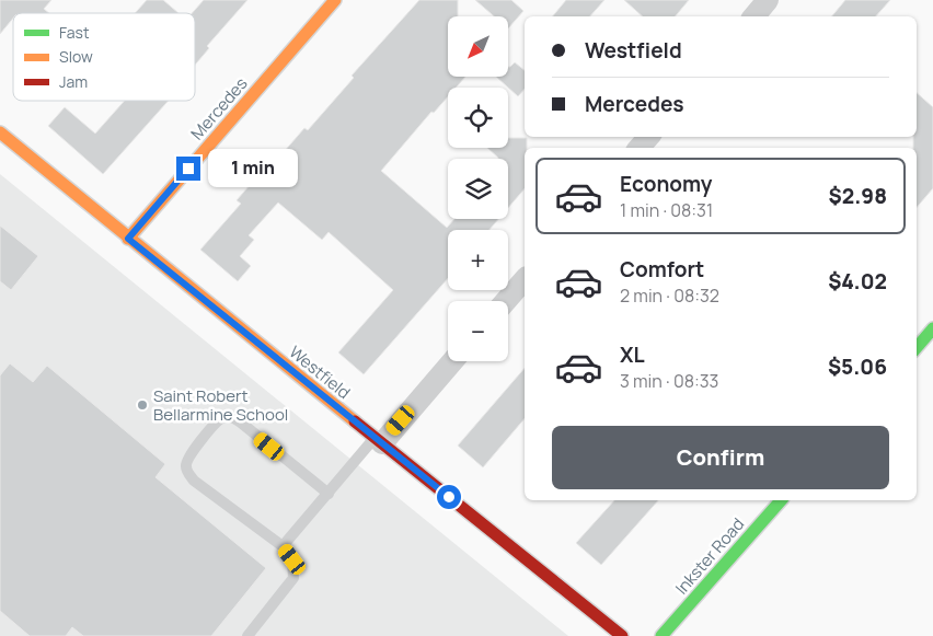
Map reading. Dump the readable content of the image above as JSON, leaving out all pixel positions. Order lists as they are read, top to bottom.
{
  "streets": {
    "street": ["Mercedes", "Westfield", "Inkster Road"]
  },
  "crossings": [
    ["Mercedes", "Westfield"]
  ],
  "places": ["Saint Robert Bellarmine School"],
  "legend": ["Fast", "Slow", "Jam"],
  "north": "bottom left",
  "page": {
    "map_buttons": ["+", "−"],
    "banner": ["Westfield", "Mercedes"],
    "bubble": "1 min",
    "list": [
      {
        "name": "Economy",
        "note": "1 min · 08:31",
        "value": "$2.98"
      },
      {
        "name": "Comfort",
        "note": "2 min · 08:32",
        "value": "$4.02"
      },
      {
        "name": "XL",
        "note": "3 min · 08:33",
        "value": "$5.06"
      }
    ],
    "buttons": "Confirm"
  }
}
